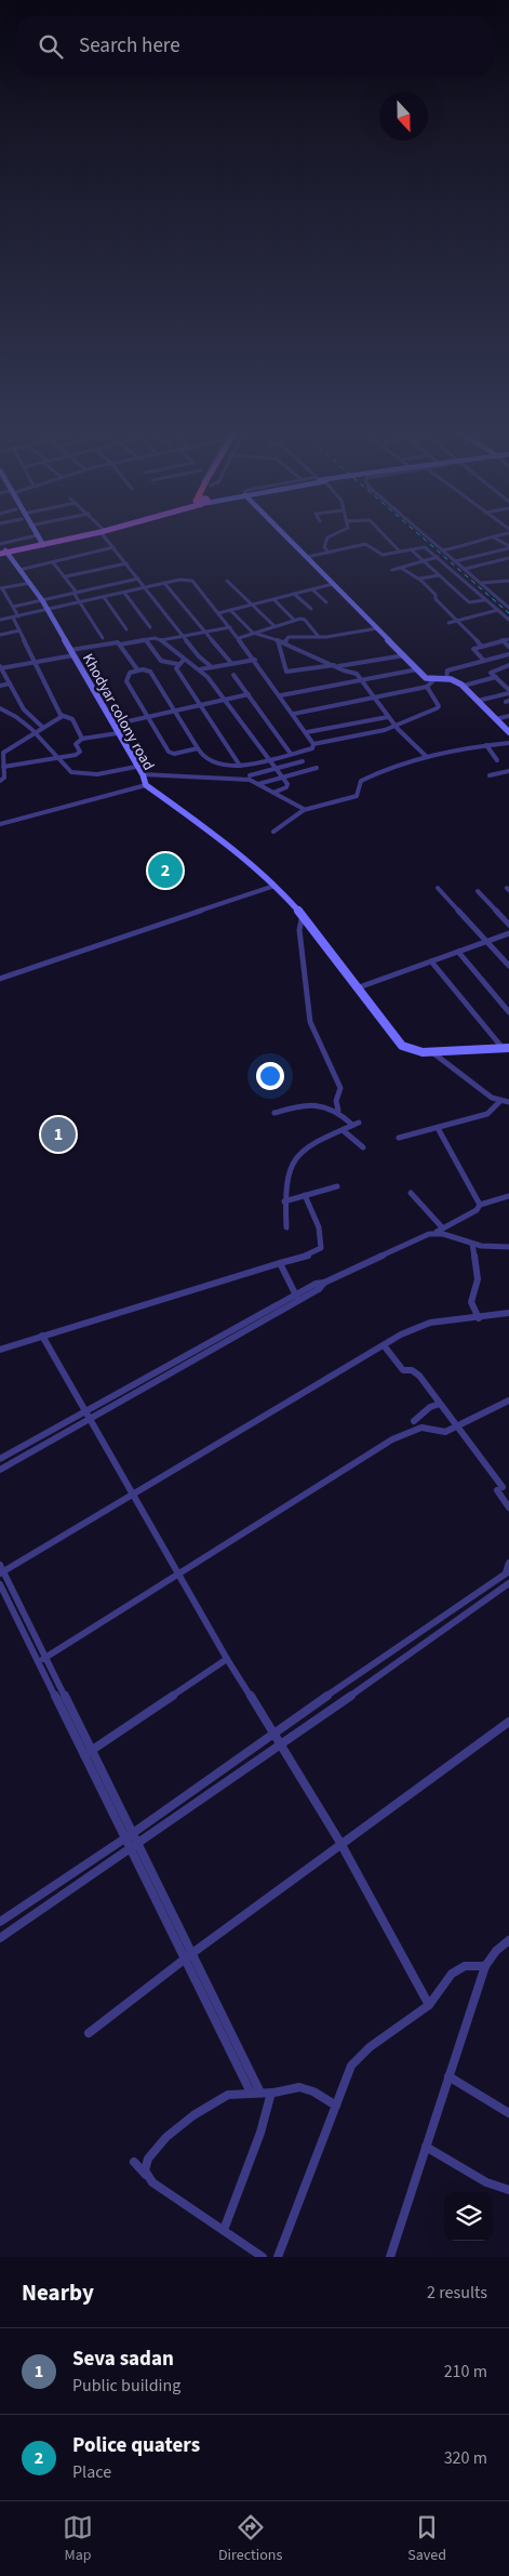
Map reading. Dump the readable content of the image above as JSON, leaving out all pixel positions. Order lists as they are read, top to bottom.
{
  "streets": {
    "street": ["Khodyar colony road"]
  },
  "north": "bottom",
  "page": {
    "search": "Search here",
    "pins": ["2", "1"],
    "heading": ["Nearby", "2 results"],
    "list": [
      {
        "mark": "1",
        "name": "Seva sadan",
        "note": "Public building",
        "value": "210 m"
      },
      {
        "mark": "2",
        "name": "Police quaters",
        "note": "Place",
        "value": "320 m"
      }
    ],
    "nav": ["Map", "Directions", "Saved"]
  }
}
